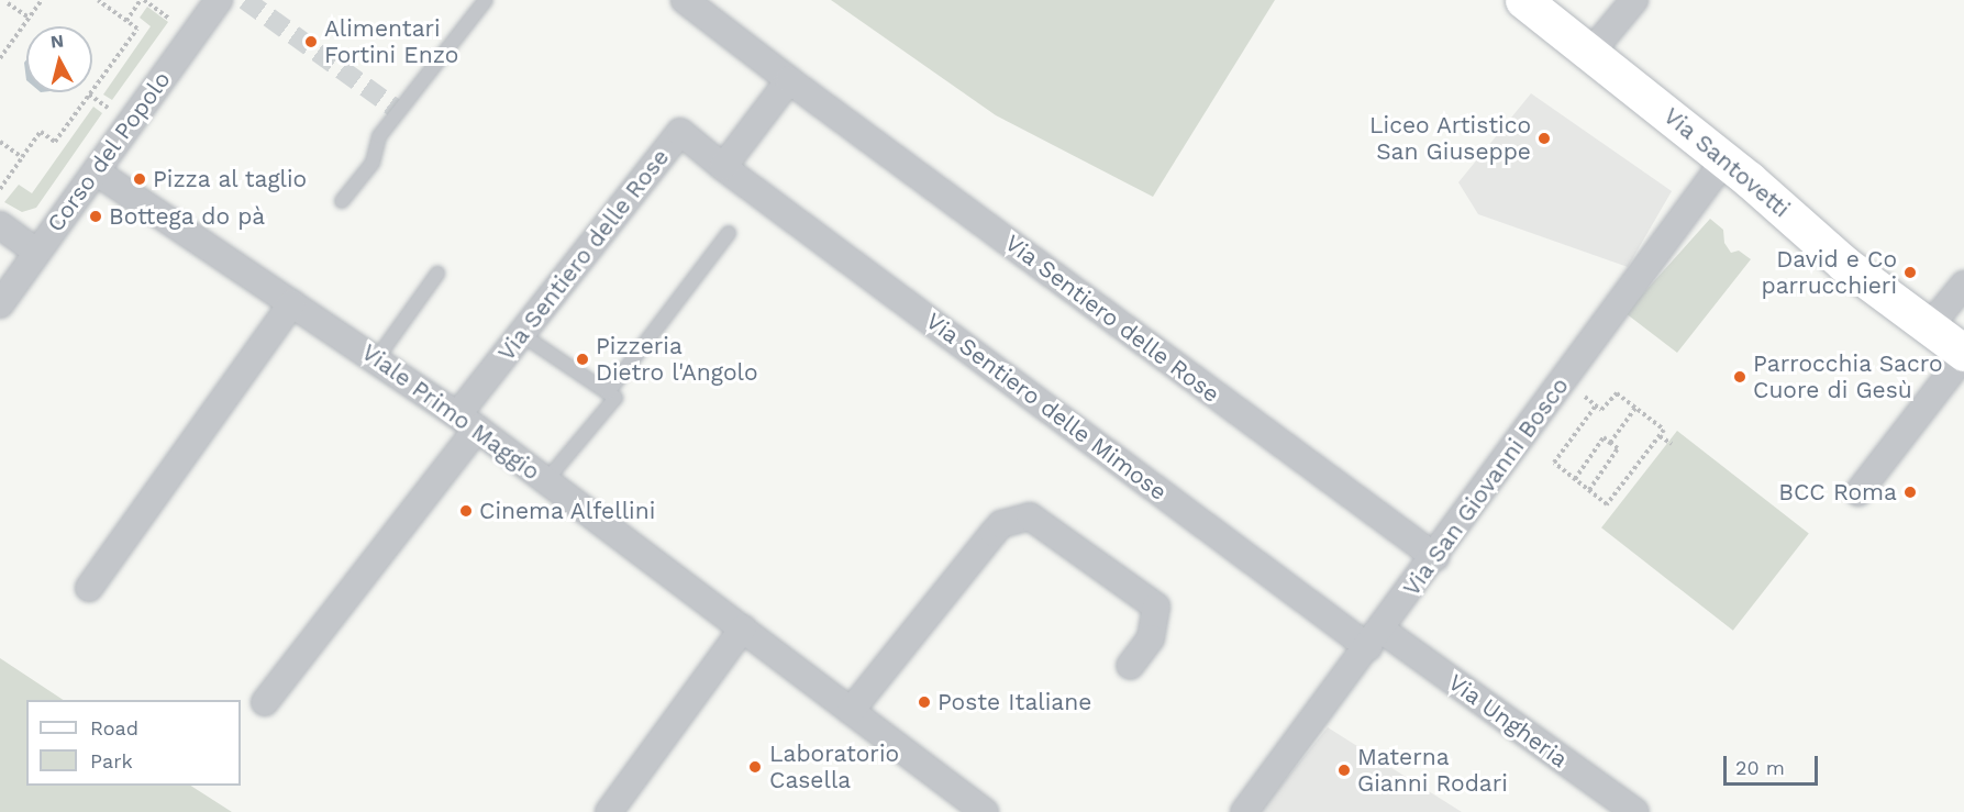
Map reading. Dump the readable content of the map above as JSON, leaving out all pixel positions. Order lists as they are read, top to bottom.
{
  "streets": {
    "main road": ["Via Santovetti"],
    "street": [
      "Corso del Popolo",
      "Via Sentiero delle Rose",
      "Via Sentiero delle Mimose",
      "Viale Primo Maggio",
      "Via San Giovanni Bosco",
      "Via Ungheria"
    ]
  },
  "crossings": [
    ["Corso del Popolo", "Viale Primo Maggio"],
    ["Via Santovetti", "Via San Giovanni Bosco"],
    ["Via Sentiero delle Rose", "Via Sentiero delle Mimose"],
    ["Via Sentiero delle Rose", "Viale Primo Maggio"],
    ["Via Sentiero delle Rose", "Via San Giovanni Bosco"],
    ["Via Sentiero delle Mimose", "Via San Giovanni Bosco"],
    ["Via Sentiero delle Mimose", "Via Ungheria"],
    ["Via San Giovanni Bosco", "Via Ungheria"]
  ],
  "places": [
    "Alimentari Fortini Enzo",
    "Liceo Artistico San Giuseppe",
    "Pizza al taglio",
    "Bottega do pà",
    "David e Co parrucchieri",
    "Pizzeria Dietro l'Angolo",
    "Parrocchia Sacro Cuore di Gesù",
    "BCC Roma",
    "Cinema Alfellini",
    "Poste Italiane",
    "Laboratorio Casella",
    "Materna Gianni Rodari"
  ],
  "legend": ["Road", "Park"],
  "scale_bar": "20 m",
  "north": "top"
}
